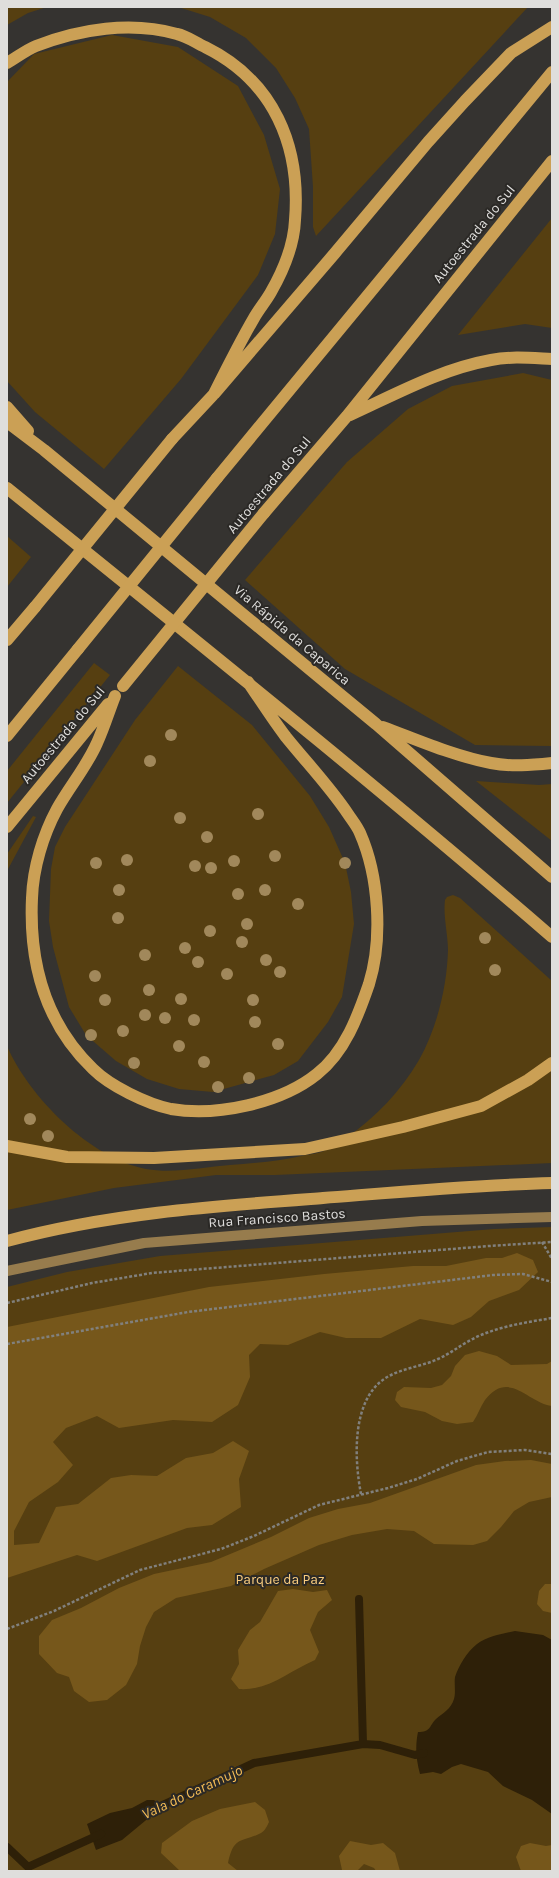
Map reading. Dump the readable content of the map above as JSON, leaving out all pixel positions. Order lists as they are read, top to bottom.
{
  "streets": {
    "highway": ["Autoestrada do Sul", "Via Rápida da Caparica"],
    "street": ["Rua Francisco Bastos"]
  },
  "water": ["Vala do Caramujo"],
  "parks": ["Parque da Paz"]
}
